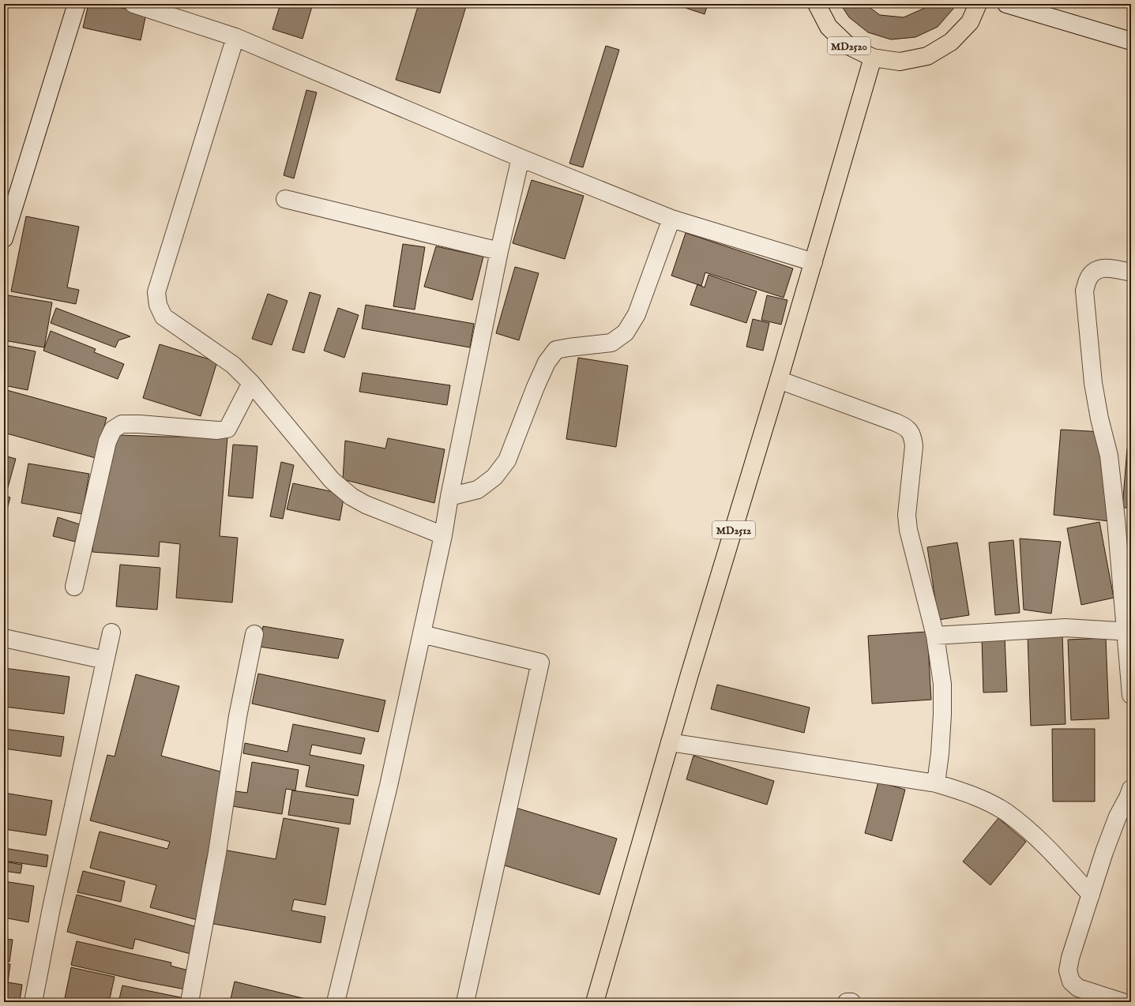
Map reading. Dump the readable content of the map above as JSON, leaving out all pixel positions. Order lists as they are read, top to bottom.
{
  "streets": {
    "main road": ["MD2520", "MD2512"]
  },
  "crossings": [
    ["MD2520", "MD2512"]
  ]
}
